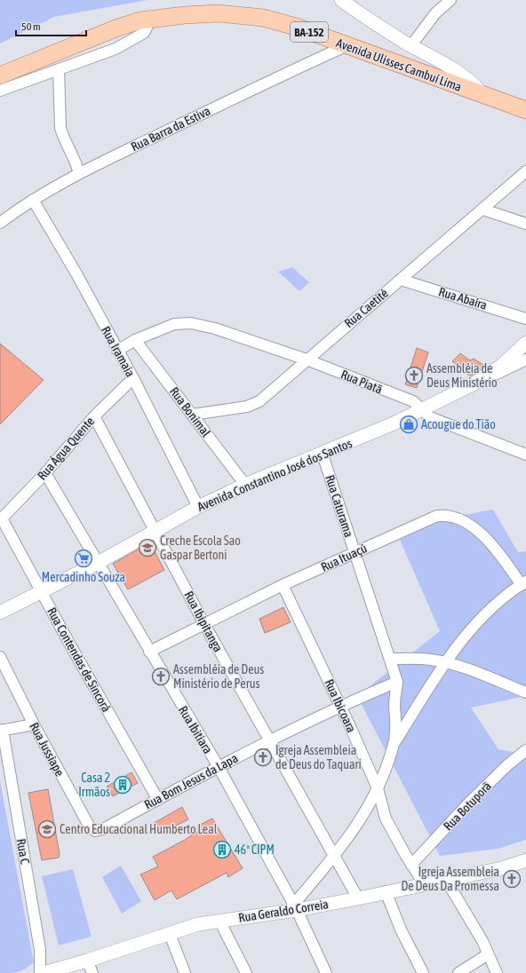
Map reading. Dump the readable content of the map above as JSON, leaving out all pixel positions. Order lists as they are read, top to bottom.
{
  "streets": {
    "main road": ["BA-152", "Avenida Ulisses Cambuí Lima"],
    "street": [
      "Rua Barra da Estiva",
      "Rua Abaíra",
      "Rua Caetité",
      "Rua Iramaia",
      "Rua Piatã",
      "Rua Bonimal",
      "Rua Água Quente",
      "Avenida Constantino José dos Santos",
      "Rua Caturama",
      "Rua Ituaçú",
      "Rua Ibipitanga",
      "Rua Contendas de Sincorá",
      "Rua Ibicoara",
      "Rua Ibitiara",
      "Rua Jussiape",
      "Rua Bom Jesus da Lapa",
      "Rua Botuporã",
      "Rua C",
      "Rua Geraldo Correia"
    ]
  },
  "crossings": [
    ["Avenida Ulisses Cambuí Lima", "Rua Barra da Estiva"],
    ["Rua Barra da Estiva", "Rua Iramaia"],
    ["Rua Abaíra", "Rua Caetité"],
    ["Rua Caetité", "Rua Piatã"],
    ["Rua Caetité", "Rua Bonimal"],
    ["Rua Iramaia", "Rua Piatã"],
    ["Rua Iramaia", "Rua Água Quente"],
    ["Rua Iramaia", "Avenida Constantino José dos Santos"],
    ["Rua Piatã", "Rua Bonimal"],
    ["Rua Piatã", "Avenida Constantino José dos Santos"],
    ["Rua Bonimal", "Avenida Constantino José dos Santos"],
    ["Rua Água Quente", "Rua Ibipitanga"],
    ["Rua Água Quente", "Rua Contendas de Sincorá"],
    ["Rua Água Quente", "Rua Ibitiara"],
    ["Avenida Constantino José dos Santos", "Rua Caturama"],
    ["Avenida Constantino José dos Santos", "Rua Ibipitanga"],
    ["Avenida Constantino José dos Santos", "Rua Contendas de Sincorá"],
    ["Avenida Constantino José dos Santos", "Rua Ibitiara"],
    ["Rua Caturama", "Rua Ituaçú"],
    ["Rua Caturama", "Rua Bom Jesus da Lapa"],
    ["Rua Ituaçú", "Rua Ibipitanga"],
    ["Rua Ituaçú", "Rua Ibicoara"],
    ["Rua Ituaçú", "Rua Ibitiara"],
    ["Rua Ibipitanga", "Rua Bom Jesus da Lapa"],
    ["Rua Ibipitanga", "Rua Geraldo Correia"],
    ["Rua Contendas de Sincorá", "Rua Bom Jesus da Lapa"],
    ["Rua Ibicoara", "Rua Bom Jesus da Lapa"],
    ["Rua Ibicoara", "Rua Botuporã"],
    ["Rua Ibicoara", "Rua Geraldo Correia"],
    ["Rua Ibitiara", "Rua Bom Jesus da Lapa"],
    ["Rua Ibitiara", "Rua Geraldo Correia"],
    ["Rua Jussiape", "Rua Bom Jesus da Lapa"]
  ],
  "places": {
    "church": [
      "Assembléia de Deus Ministério",
      "Assembléia de Deus Ministério de Perus",
      "Igreja Assembleia de Deus do Taquari",
      "Igreja Assembleia De Deus Da Promessa"
    ],
    "shop": ["Acougue do Tião"],
    "school or university": ["Creche Escola Sao Gaspar Bertoni", "Centro Educacional Humberto Leal"],
    "supermarket": ["Mercadinho Souza"],
    "building": ["Casa 2 Irmãos", "46ª CIPM"]
  },
  "scale_bar": "50 m"
}
